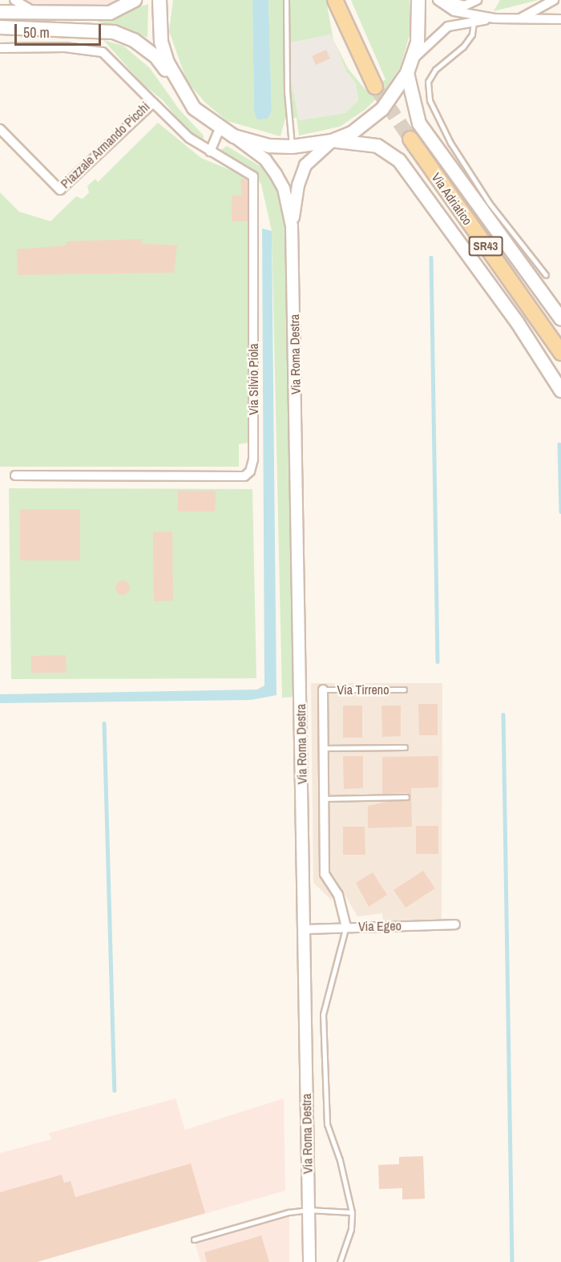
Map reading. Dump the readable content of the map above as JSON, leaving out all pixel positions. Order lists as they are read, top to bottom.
{
  "streets": {
    "main road": ["Via Adriatico", "SR43"],
    "street": [
      "Piazzale Armando Picchi",
      "Via Roma Destra",
      "Via Silvio Piola",
      "Via Tirreno",
      "Via Egeo"
    ]
  },
  "crossings": [
    ["Piazzale Armando Picchi", "Via Silvio Piola"],
    ["Via Roma Destra", "Via Egeo"],
    ["Via Tirreno", "Via Egeo"]
  ],
  "scale_bar": "50 m"
}
